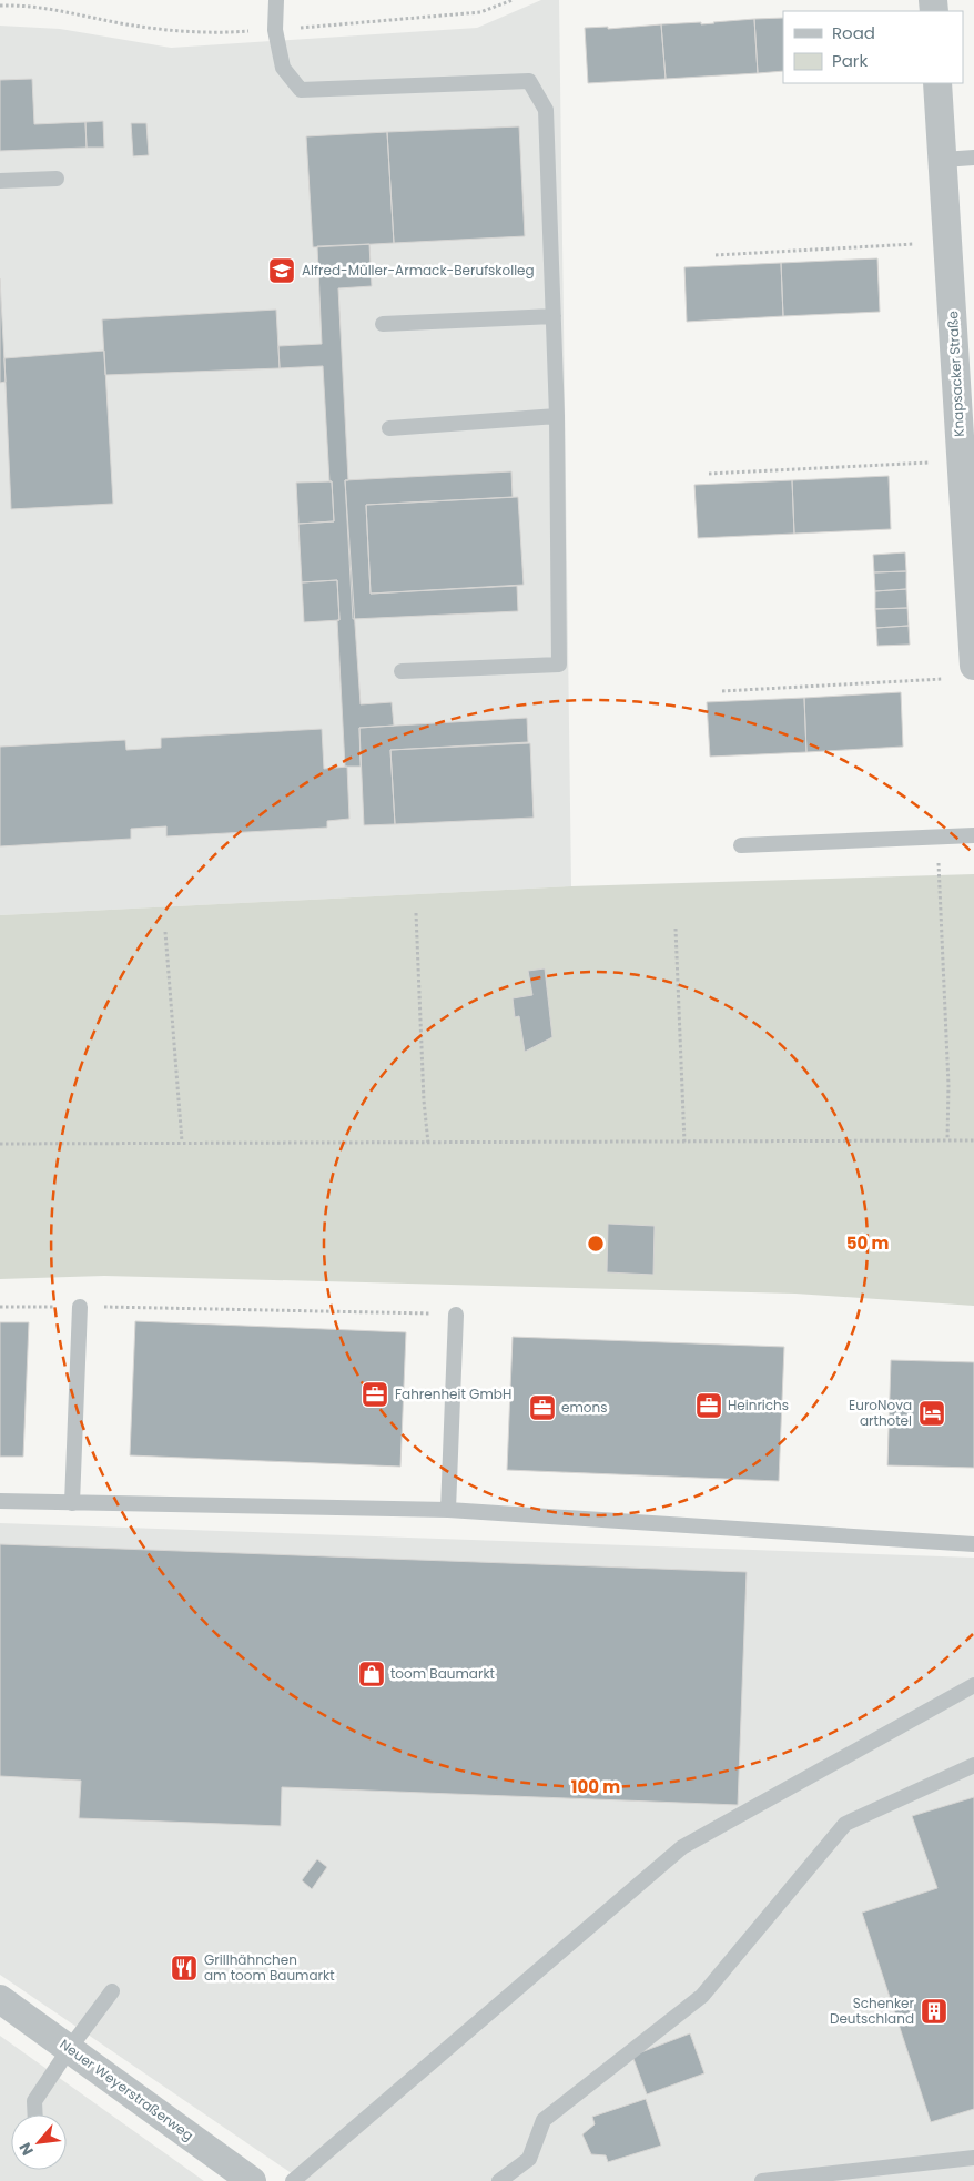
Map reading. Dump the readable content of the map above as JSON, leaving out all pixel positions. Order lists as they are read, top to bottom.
{
  "streets": {
    "street": ["Knapsacker Straße", "Neuer Weyerstraßerweg"]
  },
  "places": {
    "school or university": ["Alfred-Müller-Armack-Berufskolleg"],
    "office": ["Fahrenheit GmbH", "Heinrichs", "emons"],
    "hotel": ["EuroNova arthotel"],
    "shop": ["toom Baumarkt"],
    "restaurant": ["Grillhähnchen am toom Baumarkt"],
    "building": ["Schenker Deutschland"]
  },
  "legend": ["Road", "Park"],
  "north": "bottom left",
  "rings": ["50 m", "100 m"]
}
